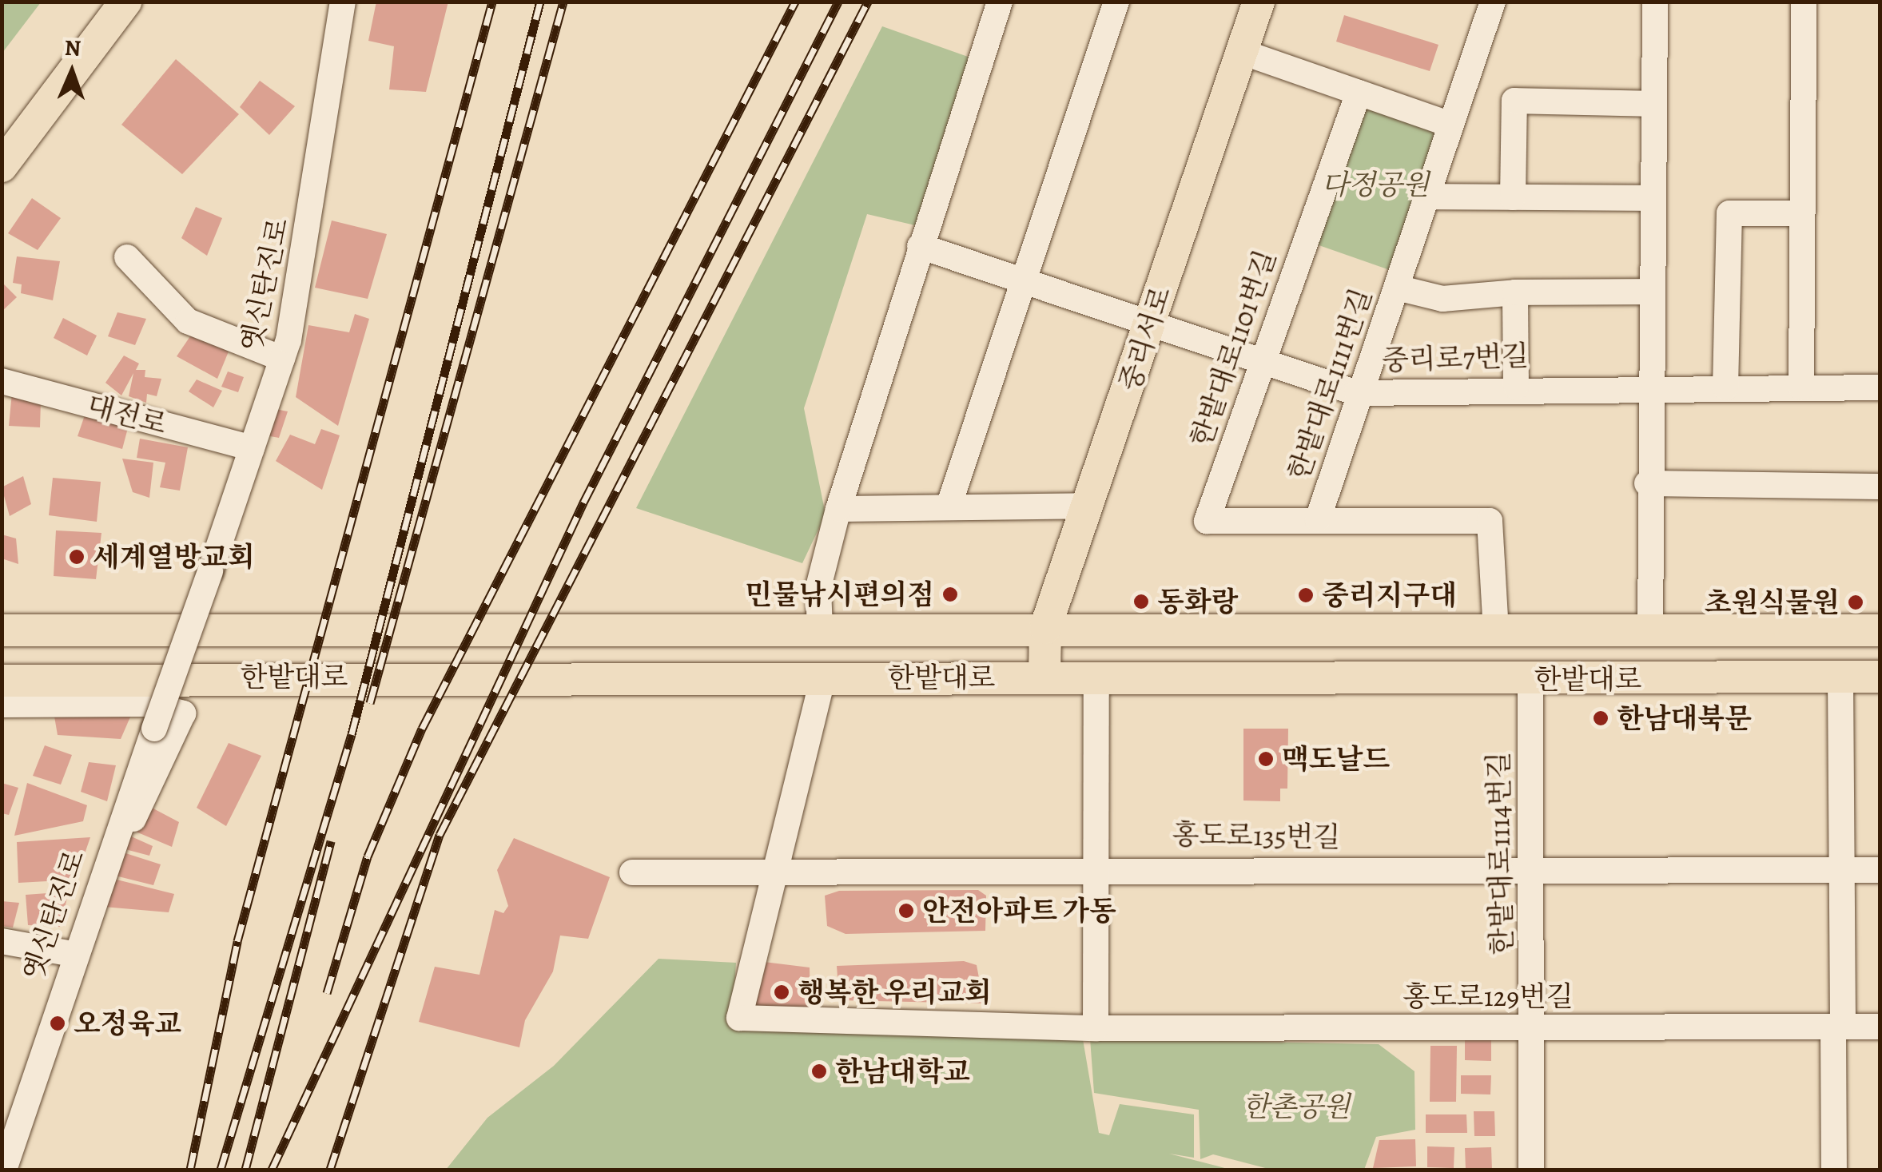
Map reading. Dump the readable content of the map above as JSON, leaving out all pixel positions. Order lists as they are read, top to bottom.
{
  "streets": {
    "main road": ["중리서로", "한밭대로"],
    "street": [
      "옛신탄진로",
      "한밭대로1101번길",
      "중리로7번길",
      "한밭대로1111번길",
      "대전로",
      "홍도로135번길",
      "한밭대로1114번길",
      "홍도로129번길"
    ]
  },
  "crossings": [
    ["옛신탄진로", "대전로"],
    ["중리서로", "중리로7번길"],
    ["중리서로", "한밭대로"],
    ["한밭대로1101번길", "중리로7번길"],
    ["한밭대로1101번길", "한밭대로1111번길"],
    ["중리로7번길", "한밭대로1111번길"],
    ["한밭대로1111번길", "한밭대로"],
    ["한밭대로", "한밭대로1114번길"],
    ["홍도로135번길", "한밭대로1114번길"],
    ["홍도로135번길", "홍도로129번길"],
    ["한밭대로1114번길", "홍도로129번길"]
  ],
  "parks": ["다정공원", "한촌공원"],
  "places": [
    "세계열방교회",
    "민물낚시편의점",
    "중리지구대",
    "동화랑",
    "초원식물원",
    "한남대북문",
    "맥도날드",
    "안전아파트 가동",
    "행복한 우리교회",
    "오정육교",
    "한남대학교"
  ],
  "north": "top"
}
